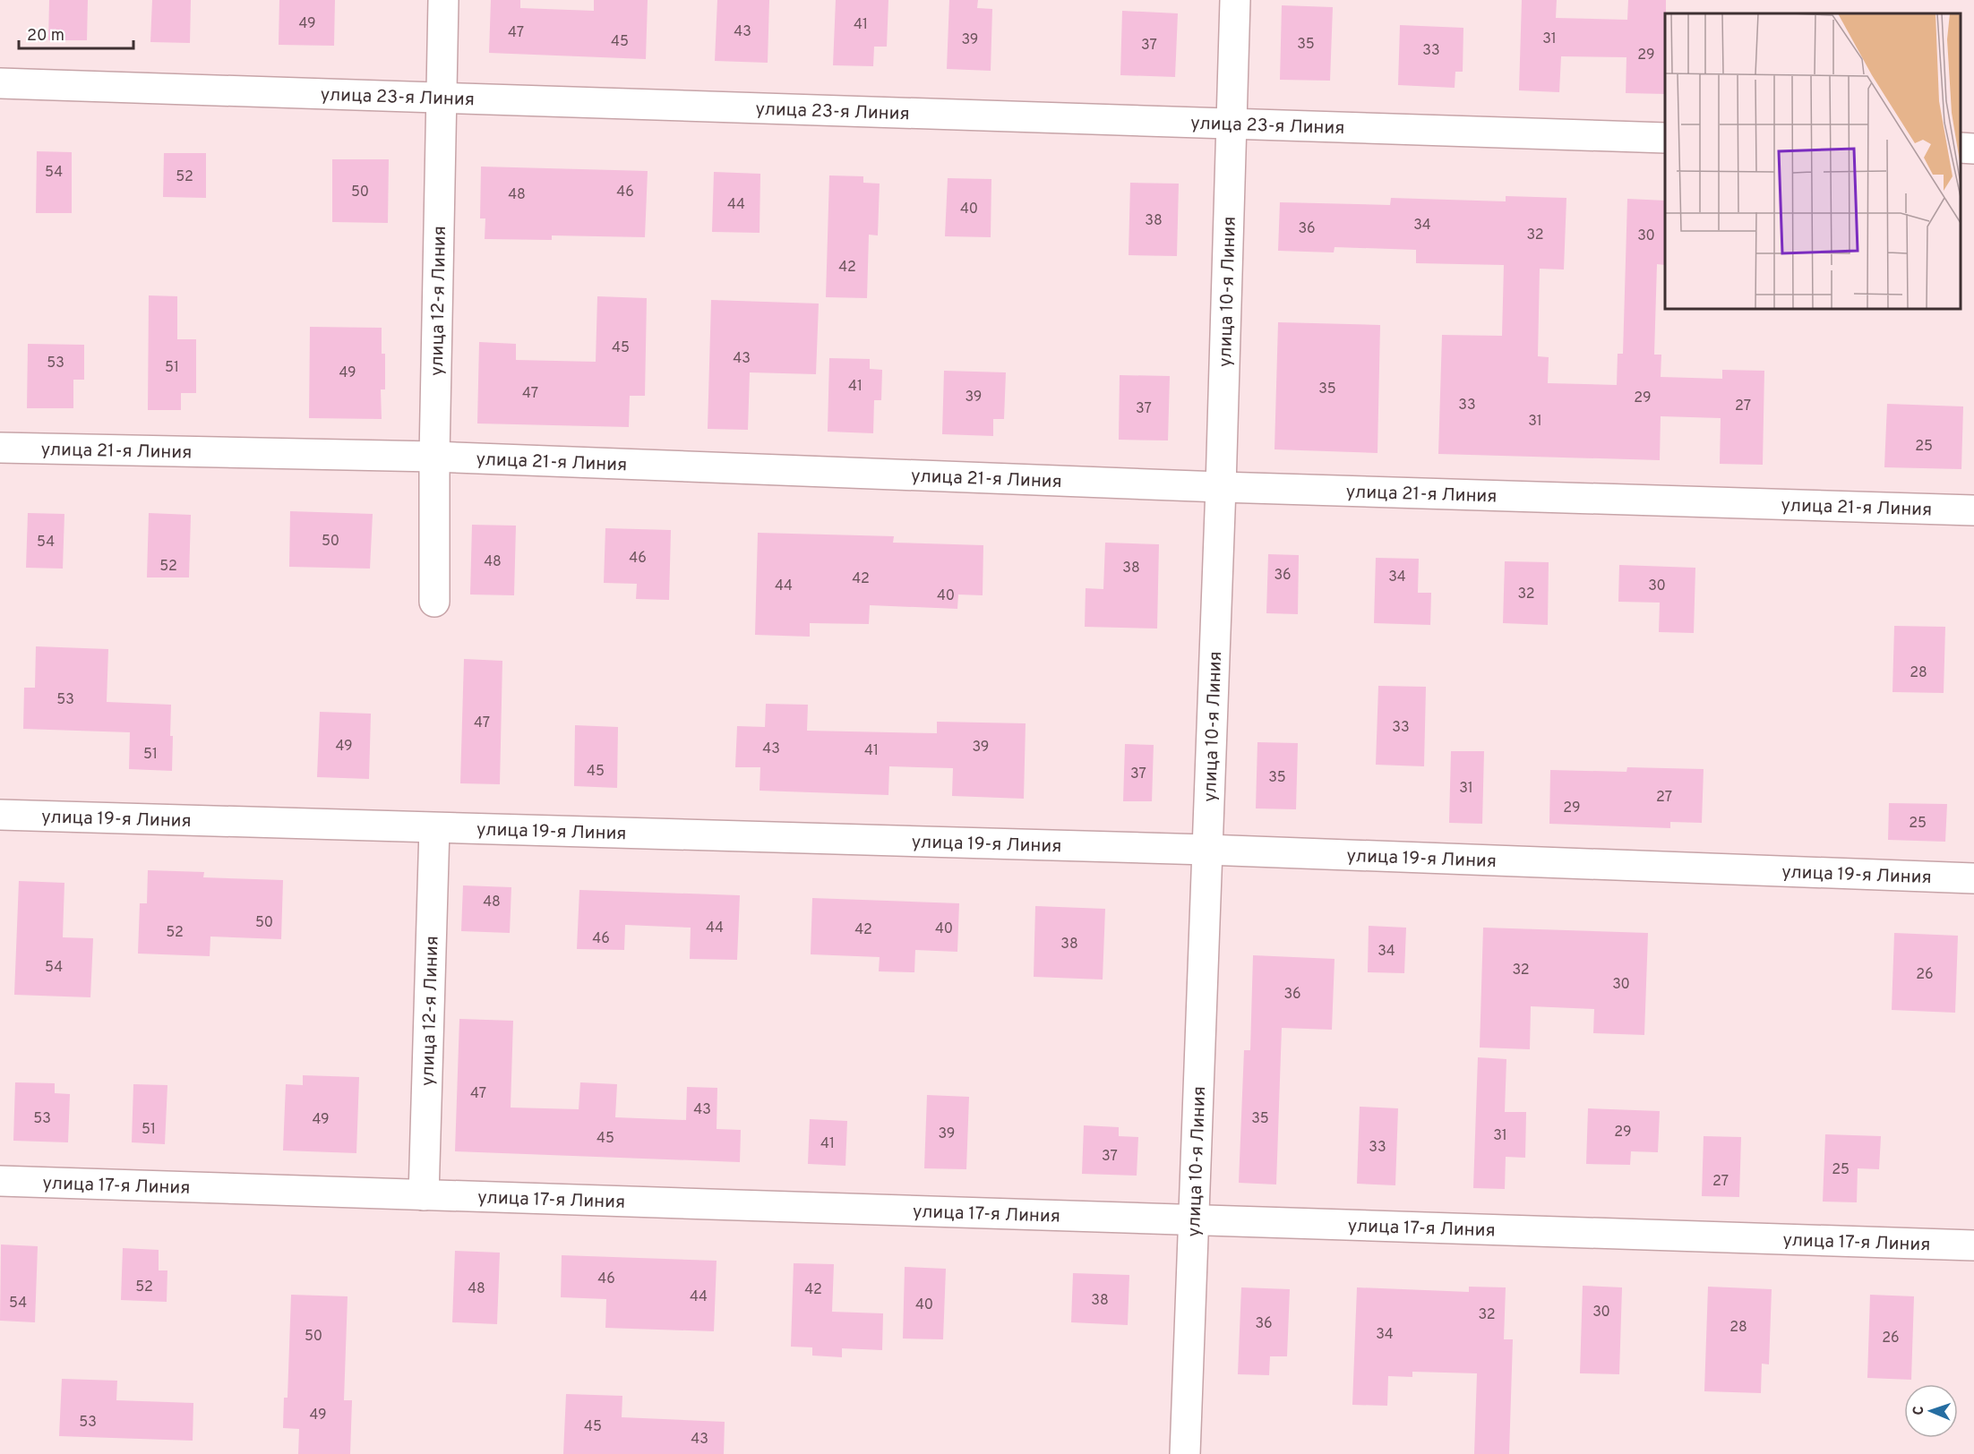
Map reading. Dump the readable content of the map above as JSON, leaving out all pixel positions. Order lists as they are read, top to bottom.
{
  "streets": {
    "street": [
      "улица 23-я Линия",
      "улица 10-я Линия",
      "улица 12-я Линия",
      "улица 21-я Линия",
      "улица 19-я Линия",
      "улица 17-я Линия"
    ]
  },
  "crossings": [
    ["улица 23-я Линия", "улица 10-я Линия"],
    ["улица 23-я Линия", "улица 12-я Линия"],
    ["улица 10-я Линия", "улица 21-я Линия"],
    ["улица 10-я Линия", "улица 19-я Линия"],
    ["улица 10-я Линия", "улица 17-я Линия"],
    ["улица 12-я Линия", "улица 21-я Линия"],
    ["улица 12-я Линия", "улица 19-я Линия"],
    ["улица 12-я Линия", "улица 17-я Линия"]
  ],
  "house_numbers": [
    "49",
    "41",
    "43",
    "47",
    "31",
    "39",
    "45",
    "35",
    "37",
    "33",
    "29",
    "54",
    "52",
    "50",
    "46",
    "48",
    "44",
    "40",
    "38",
    "34",
    "36",
    "32",
    "30",
    "42",
    "45",
    "43",
    "53",
    "51",
    "49",
    "41",
    "35",
    "47",
    "39",
    "29",
    "33",
    "27",
    "37",
    "31",
    "25",
    "50",
    "54",
    "46",
    "48",
    "52",
    "38",
    "36",
    "34",
    "42",
    "44",
    "30",
    "32",
    "40",
    "28",
    "53",
    "47",
    "33",
    "49",
    "39",
    "43",
    "41",
    "51",
    "45",
    "37",
    "35",
    "31",
    "27",
    "29",
    "25",
    "48",
    "50",
    "44",
    "40",
    "42",
    "52",
    "46",
    "38",
    "34",
    "54",
    "32",
    "26",
    "30",
    "36",
    "47",
    "43",
    "53",
    "35",
    "49",
    "51",
    "29",
    "39",
    "31",
    "45",
    "41",
    "33",
    "37",
    "25",
    "27",
    "46",
    "52",
    "48",
    "42",
    "44",
    "38",
    "54",
    "40",
    "30",
    "32",
    "36",
    "28",
    "34",
    "50",
    "26",
    "49",
    "53",
    "45",
    "43"
  ],
  "scale_bar": "20 m",
  "north": "left"
}
